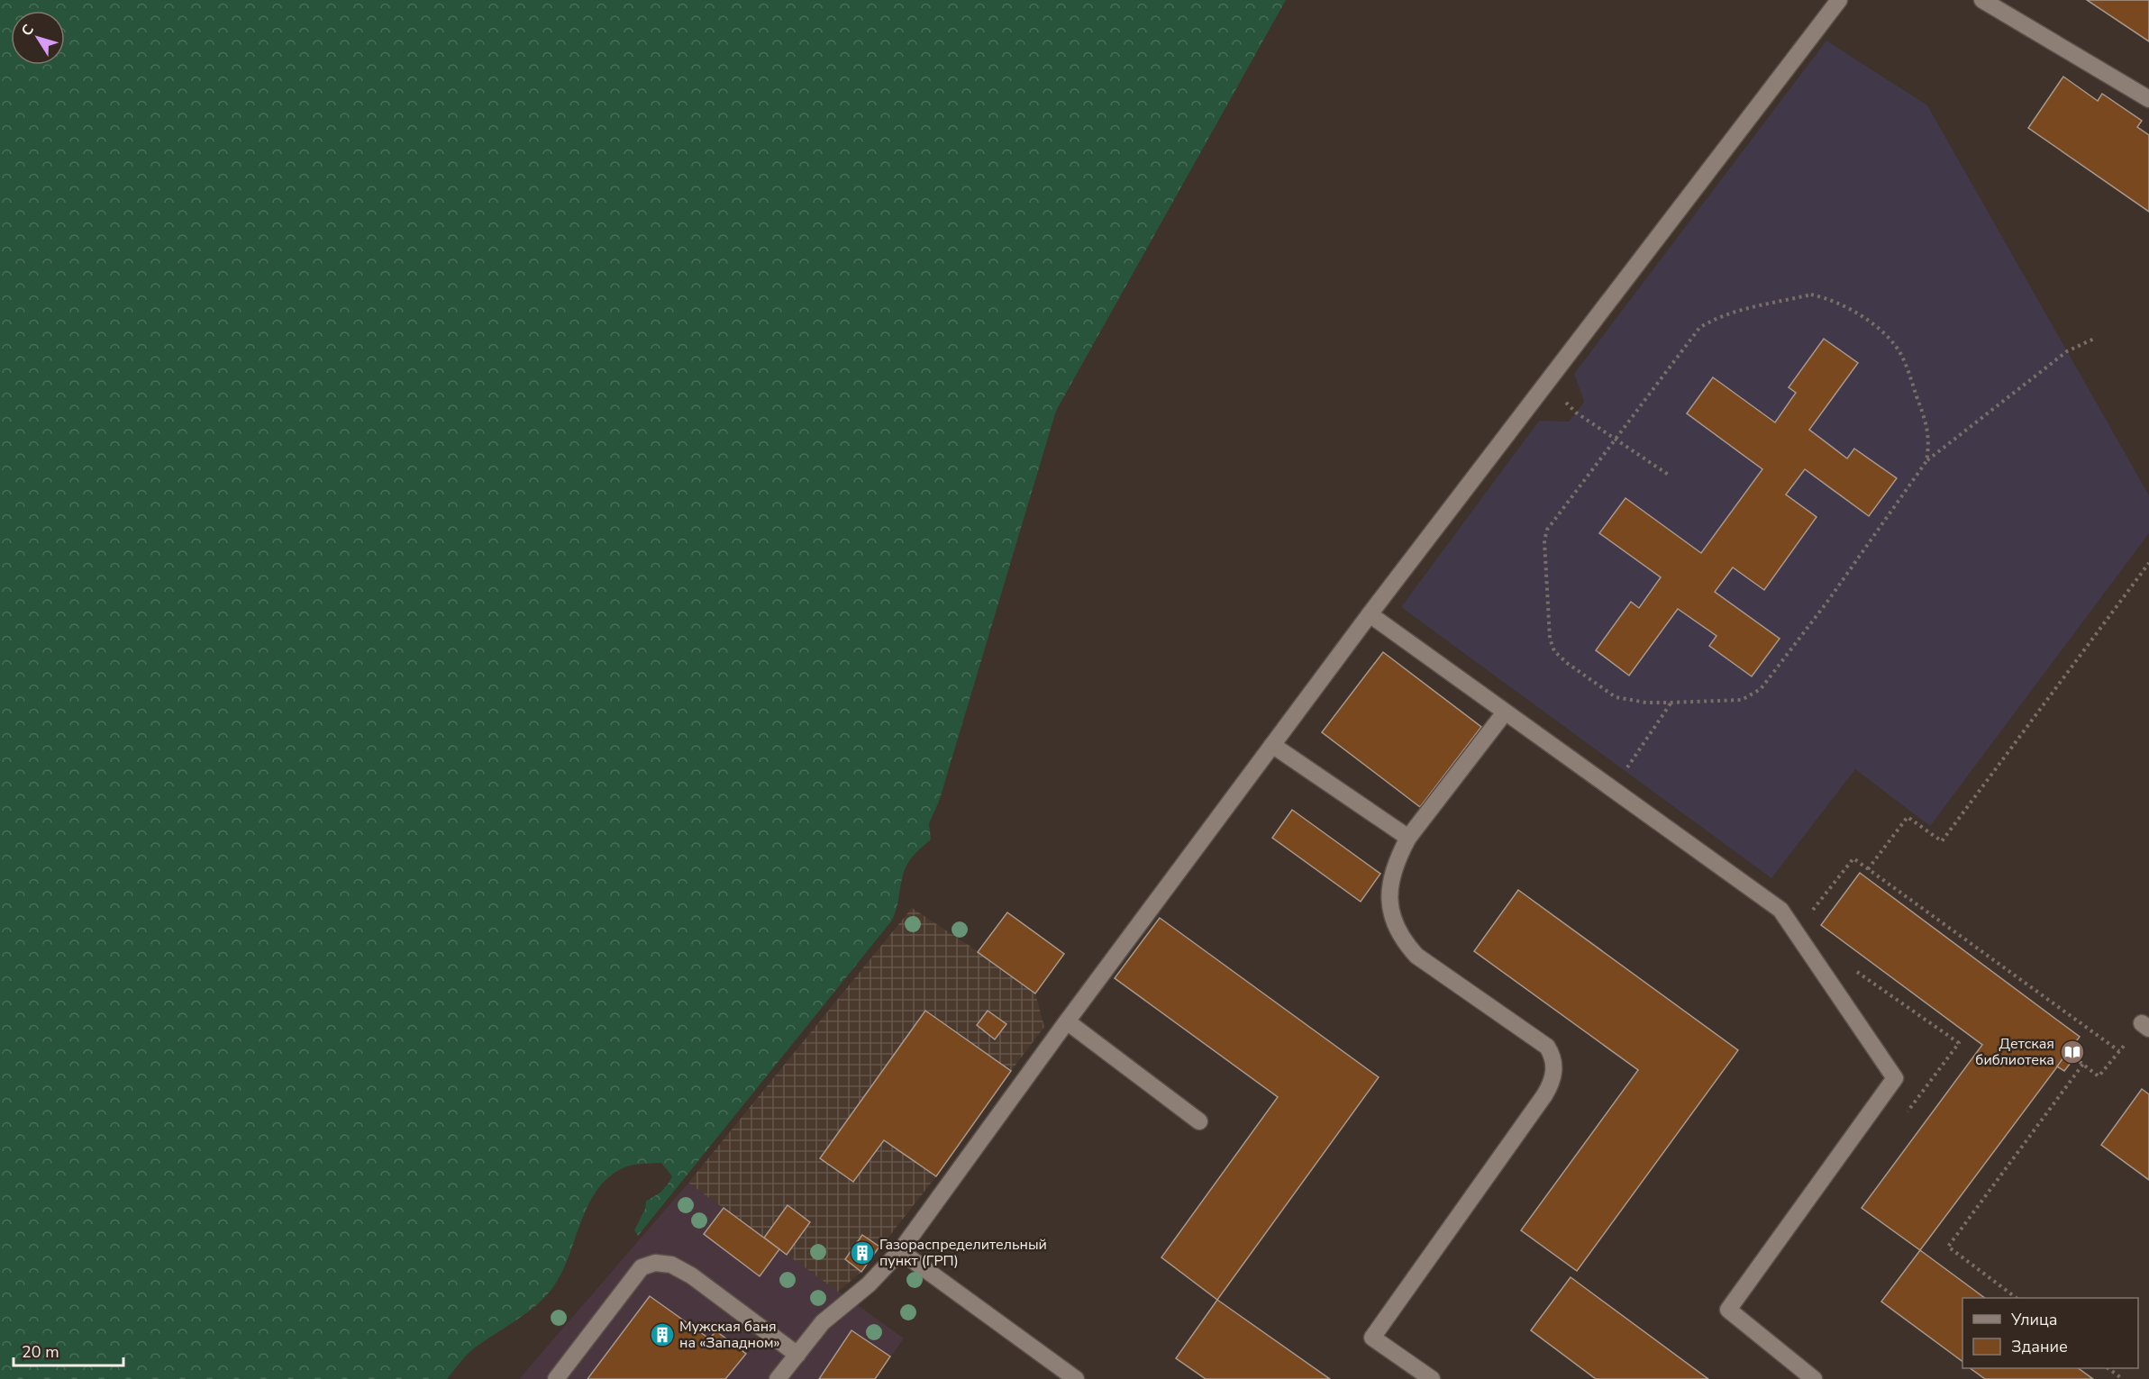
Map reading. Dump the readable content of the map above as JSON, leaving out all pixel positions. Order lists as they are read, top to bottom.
{
  "places": {
    "library": ["Детская библиотека"],
    "building": ["Газораспределительный пункт (ГРП)", "Мужская баня на «Западном»"]
  },
  "legend": ["Улица", "Здание"],
  "scale_bar": "20 m",
  "north": "top left"
}
